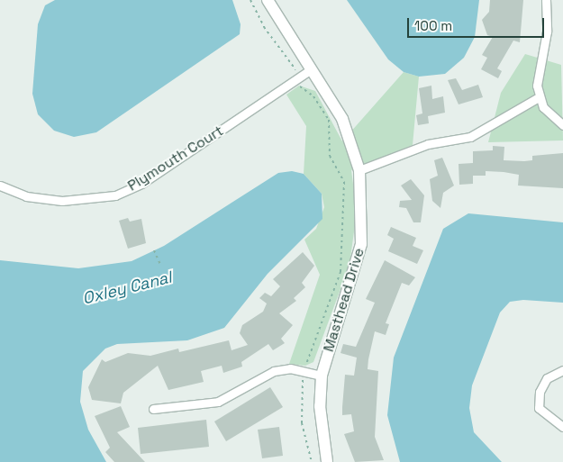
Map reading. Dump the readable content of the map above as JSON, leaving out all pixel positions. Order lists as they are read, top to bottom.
{
  "streets": {
    "street": ["Plymouth Court", "Masthead Drive"]
  },
  "crossings": [
    ["Plymouth Court", "Masthead Drive"]
  ],
  "water": ["Oxley Canal"],
  "scale_bar": "100 m"
}
